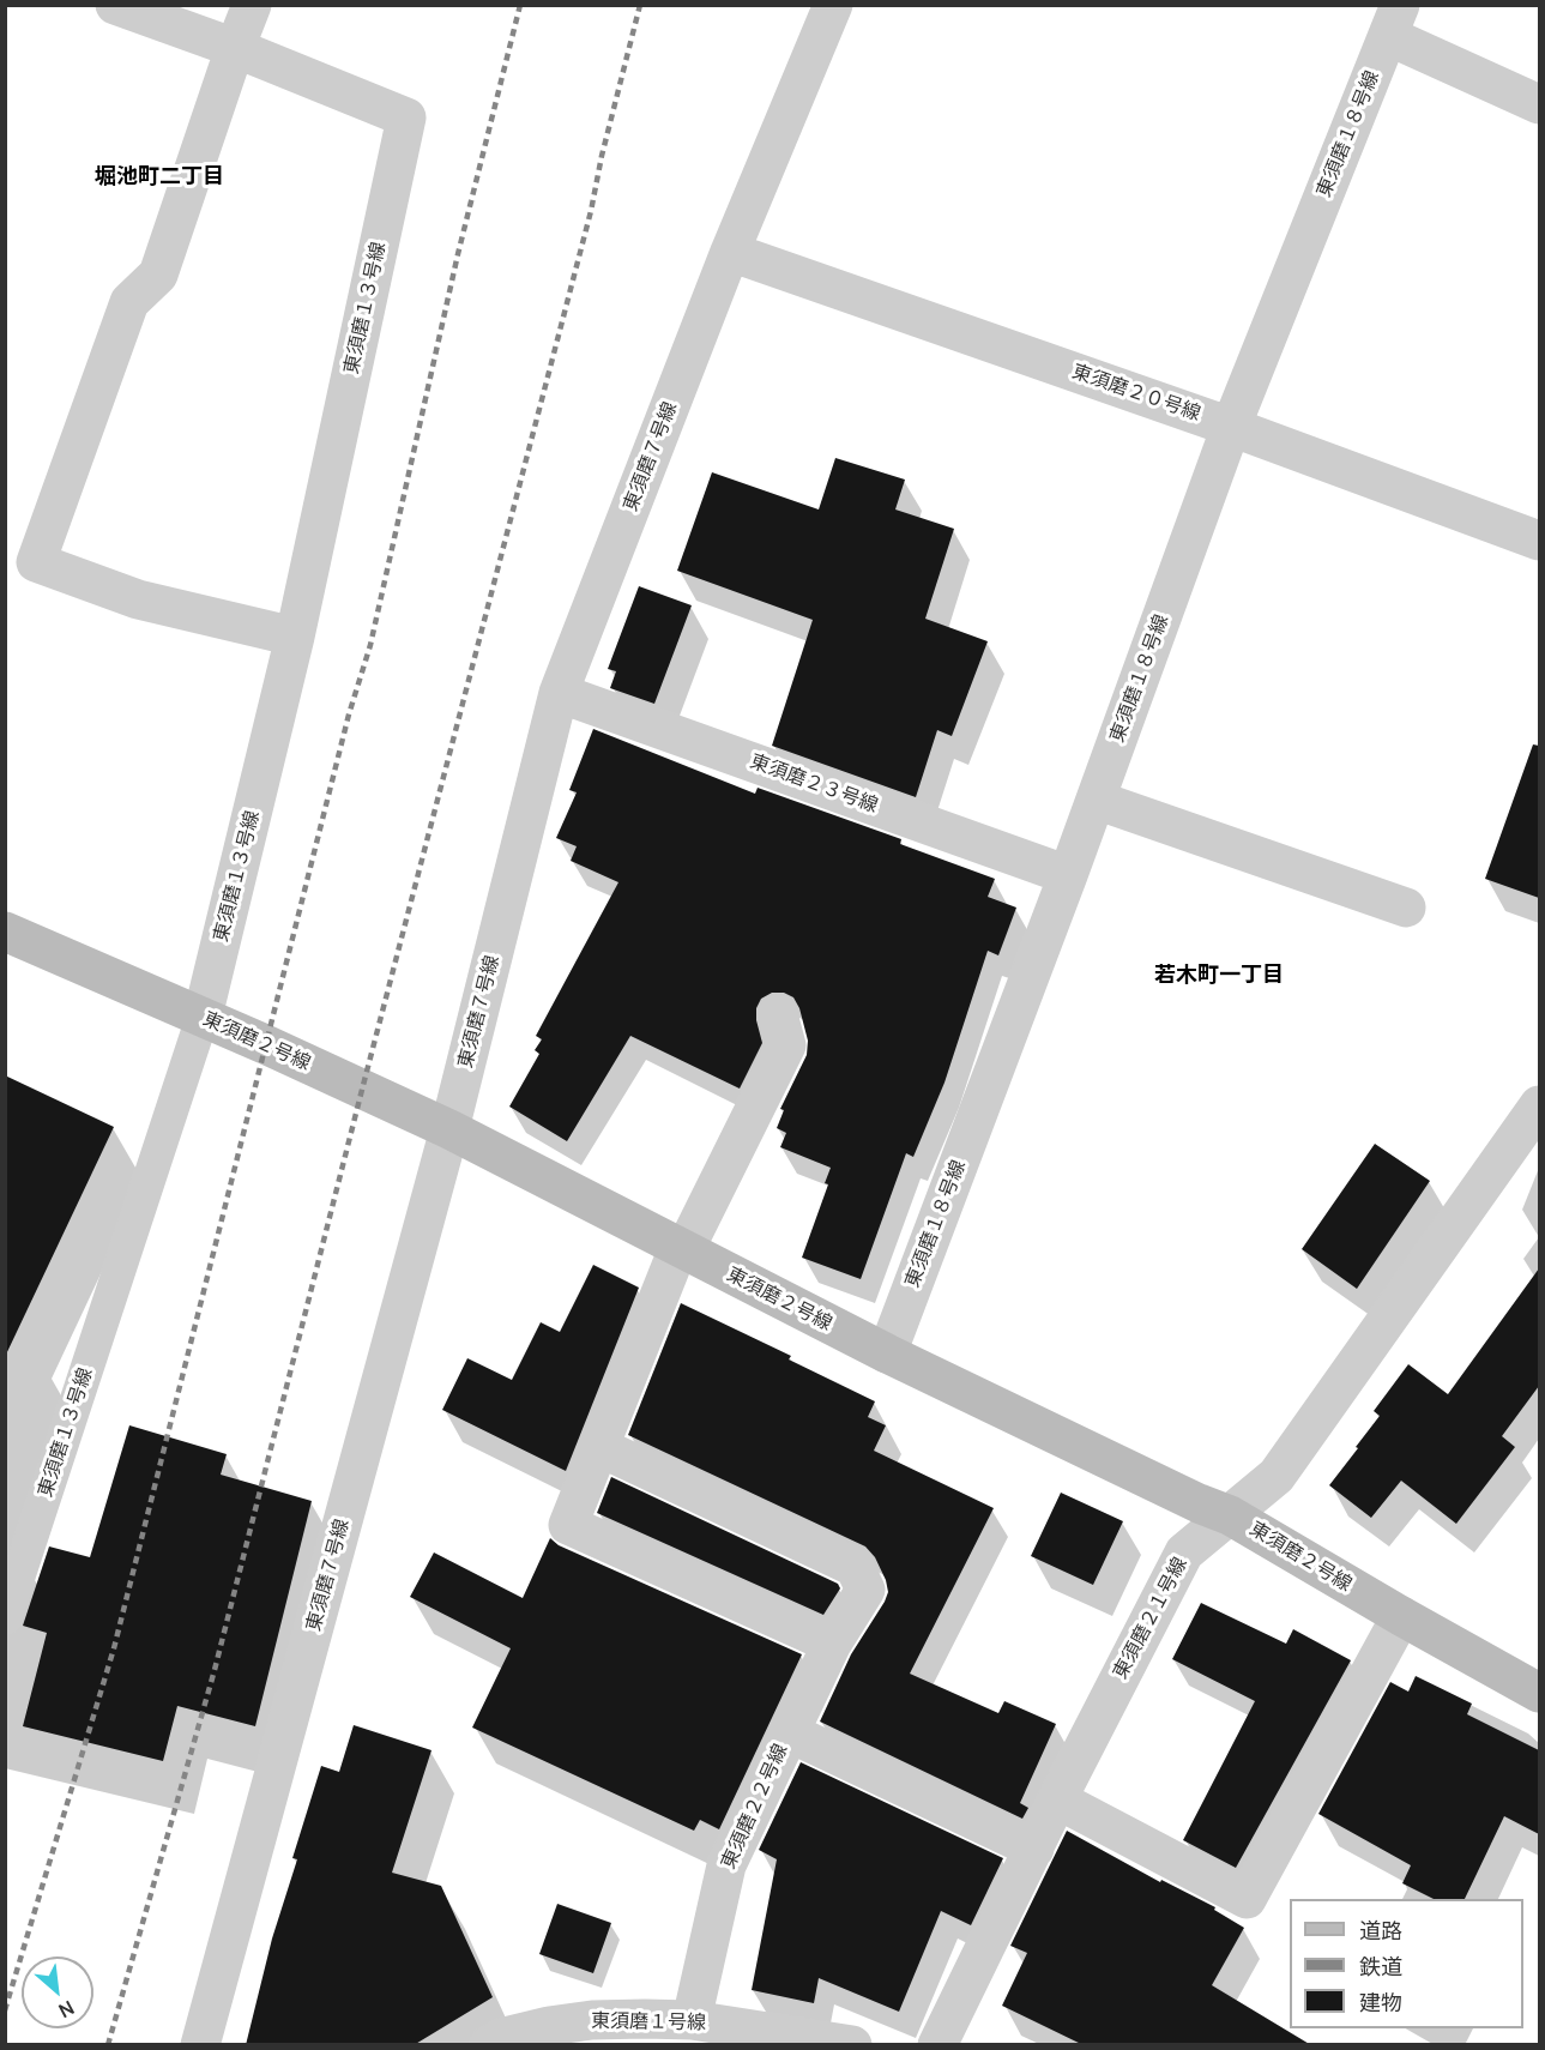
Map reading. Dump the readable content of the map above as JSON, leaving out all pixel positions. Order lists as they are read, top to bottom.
{
  "streets": {
    "street": [
      "東須磨１８号線",
      "東須磨１３号線",
      "東須磨２０号線",
      "東須磨７号線",
      "東須磨２３号線",
      "東須磨２号線",
      "東須磨２１号線",
      "東須磨２２号線",
      "東須磨１号線"
    ]
  },
  "crossings": [
    ["東須磨１８号線", "東須磨２０号線"],
    ["東須磨１８号線", "東須磨２３号線"],
    ["東須磨１８号線", "東須磨２号線"],
    ["東須磨１３号線", "東須磨２号線"],
    ["東須磨２０号線", "東須磨７号線"],
    ["東須磨７号線", "東須磨２３号線"],
    ["東須磨７号線", "東須磨２号線"],
    ["東須磨２号線", "東須磨２１号線"],
    ["東須磨２１号線", "東須磨２２号線"],
    ["東須磨２２号線", "東須磨１号線"]
  ],
  "districts": ["堀池町二丁目", "若木町一丁目"],
  "legend": ["道路", "鉄道", "建物"],
  "north": "bottom right"
}
